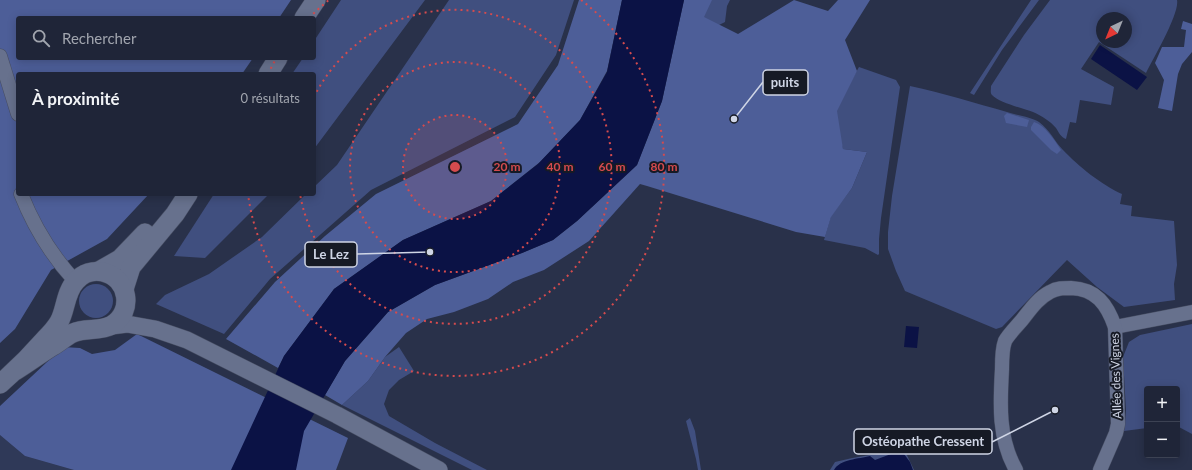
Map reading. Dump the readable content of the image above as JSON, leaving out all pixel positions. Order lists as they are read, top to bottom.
{
  "streets": {
    "street": ["Allée des Vignes"]
  },
  "places": ["puits", "Le Lez", "Ostéopathe Cressent"],
  "north": "bottom left",
  "page": {
    "search": "Rechercher",
    "heading": ["À proximité", "0 résultats"],
    "map_buttons": ["+", "−"]
  },
  "rings": [
    "20 m",
    "40 m",
    "60 m",
    "80 m"
  ]
}
